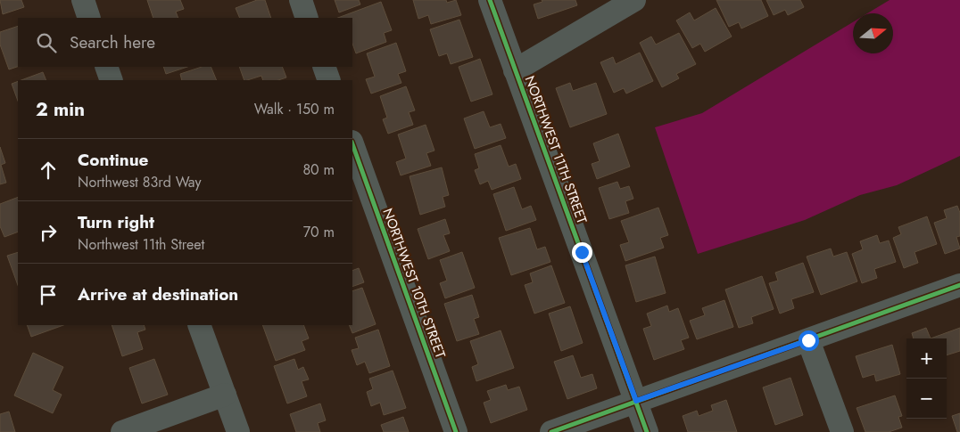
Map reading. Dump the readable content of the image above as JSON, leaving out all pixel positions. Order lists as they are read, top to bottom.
{
  "streets": {
    "street": ["NORTHWEST 11TH STREET", "NORTHWEST 10TH STREET"]
  },
  "north": "right",
  "page": {
    "search": "Search here",
    "heading": ["2 min", "Walk · 150 m"],
    "list": [
      ["Continue", "Northwest 83rd Way", "80 m"],
      ["Turn right", "Northwest 11th Street", "70 m"],
      "Arrive at destination"
    ],
    "map_buttons": ["+", "−"]
  }
}
